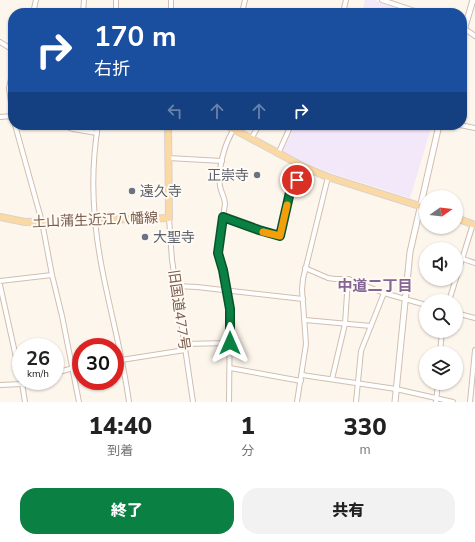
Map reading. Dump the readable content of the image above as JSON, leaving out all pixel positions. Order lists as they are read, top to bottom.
{
  "streets": {
    "main road": ["土山蒲生近江八幡線"],
    "street": ["旧国道477号"]
  },
  "crossings": [
    ["土山蒲生近江八幡線", "旧国道477号"]
  ],
  "districts": ["中道二丁目"],
  "places": ["正崇寺", "遠久寺", "大聖寺"],
  "north": "right",
  "page": {
    "turn": ["170 m", "右折"],
    "speed": "26 km/h",
    "limit": "30",
    "eta": [
      "14:40",
      "到着",
      "1",
      "分",
      "330",
      "m"
    ],
    "buttons": ["終了", "共有"]
  }
}
